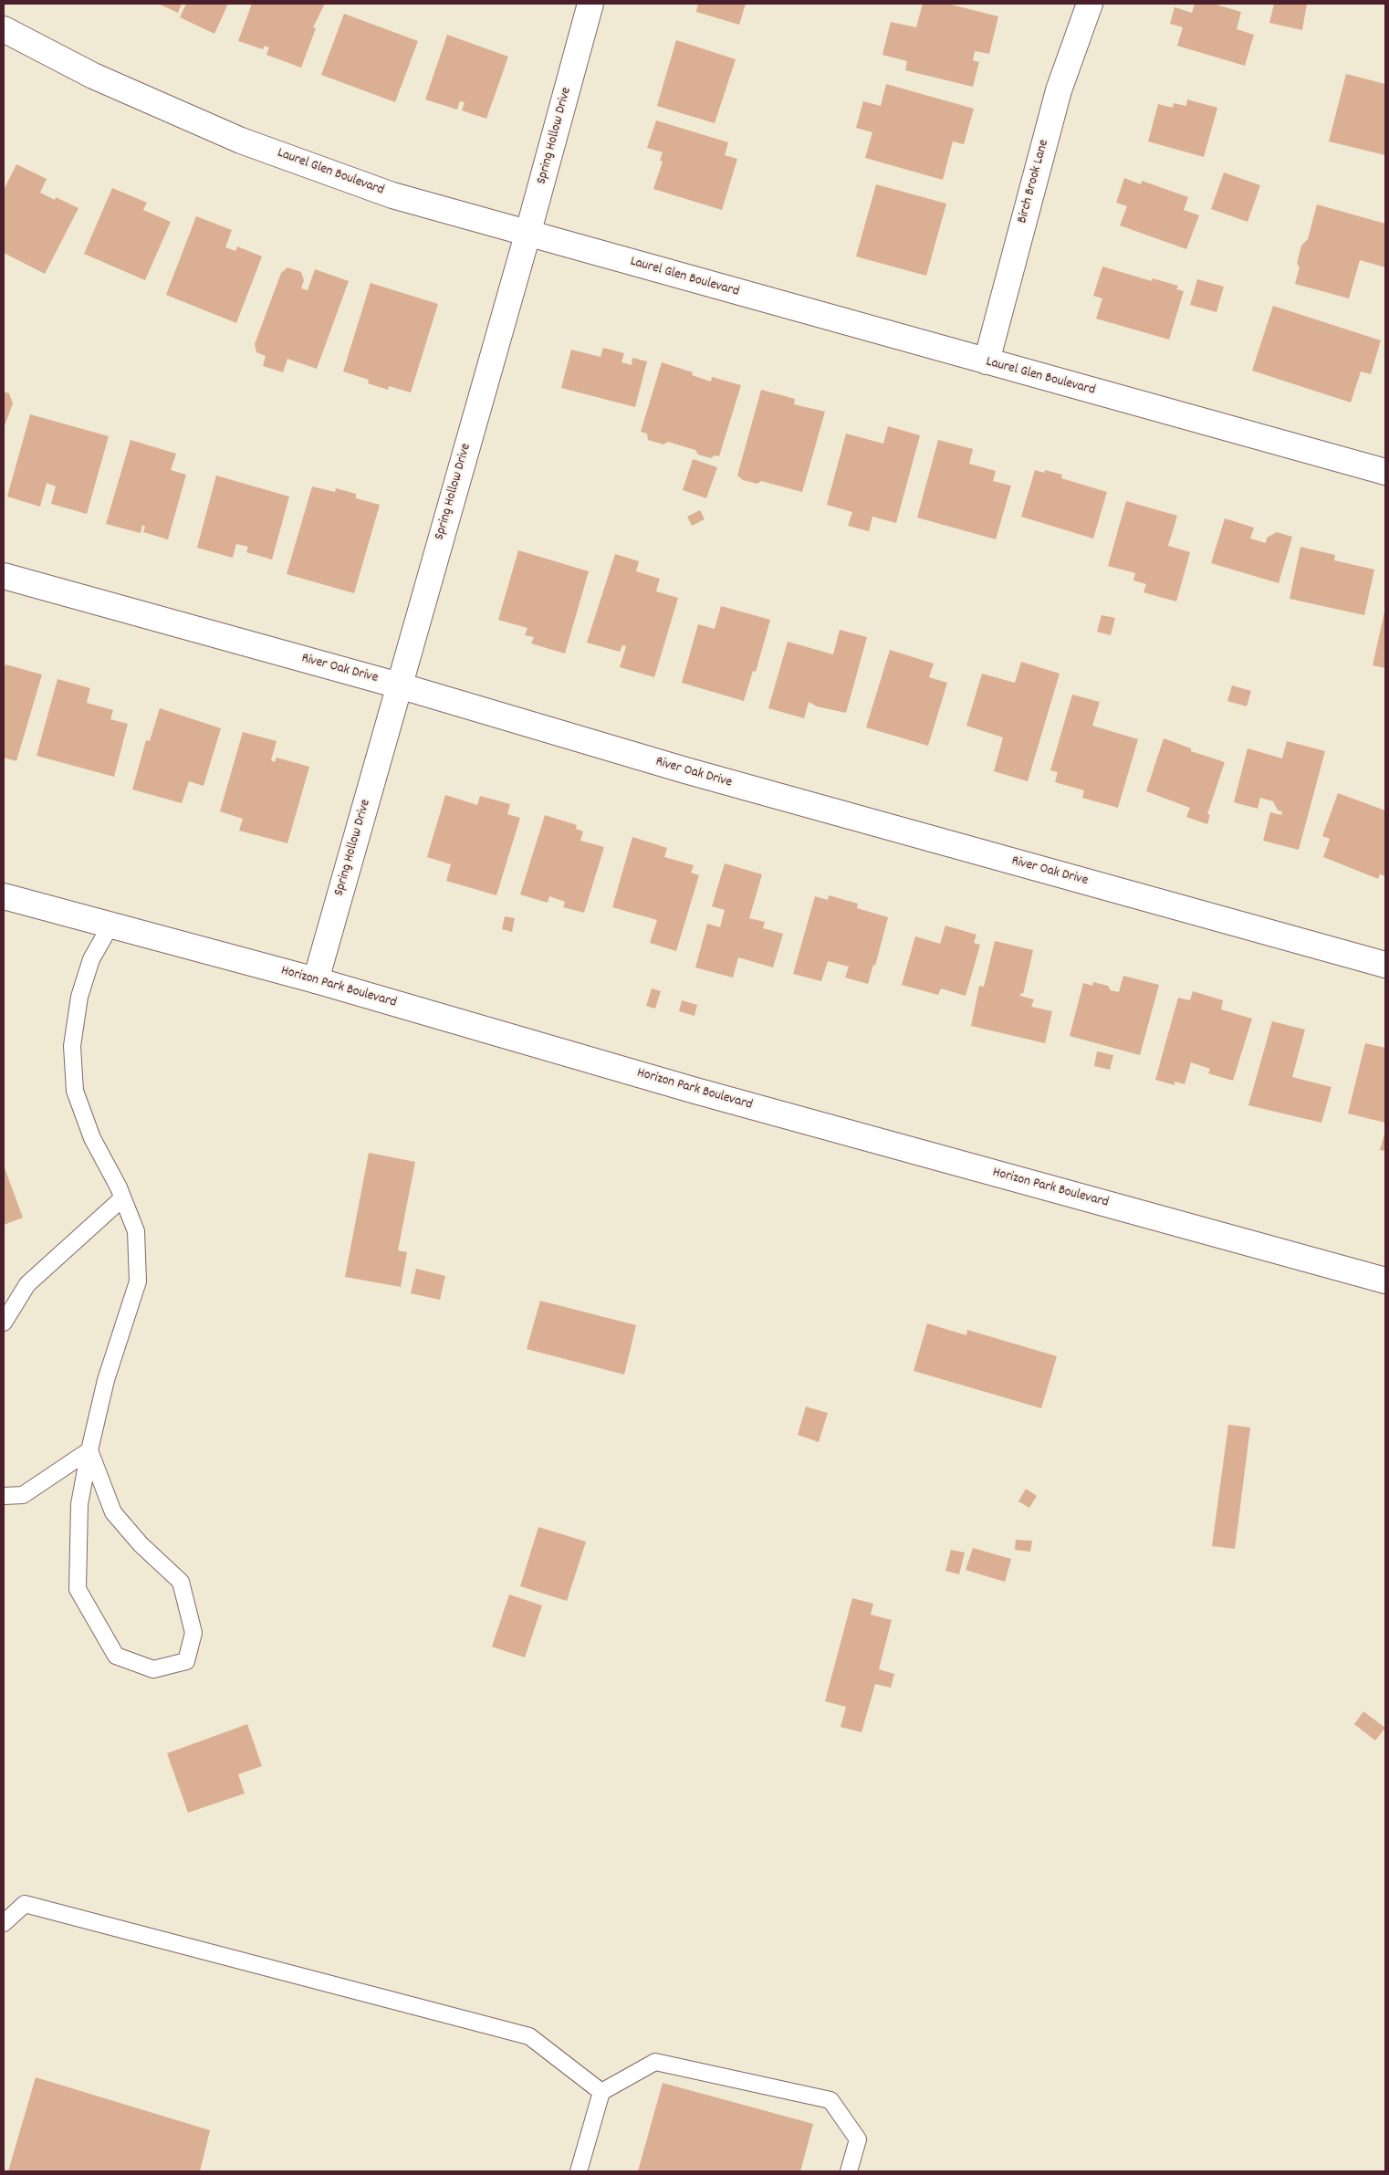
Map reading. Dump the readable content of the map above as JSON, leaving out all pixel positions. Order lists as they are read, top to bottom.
{
  "streets": {
    "street": [
      "Spring Hollow Drive",
      "Laurel Glen Boulevard",
      "Birch Brook Lane",
      "River Oak Drive",
      "Horizon Park Boulevard"
    ]
  },
  "crossings": [
    ["Spring Hollow Drive", "Laurel Glen Boulevard"],
    ["Spring Hollow Drive", "River Oak Drive"],
    ["Spring Hollow Drive", "Horizon Park Boulevard"],
    ["Laurel Glen Boulevard", "Birch Brook Lane"]
  ]
}
